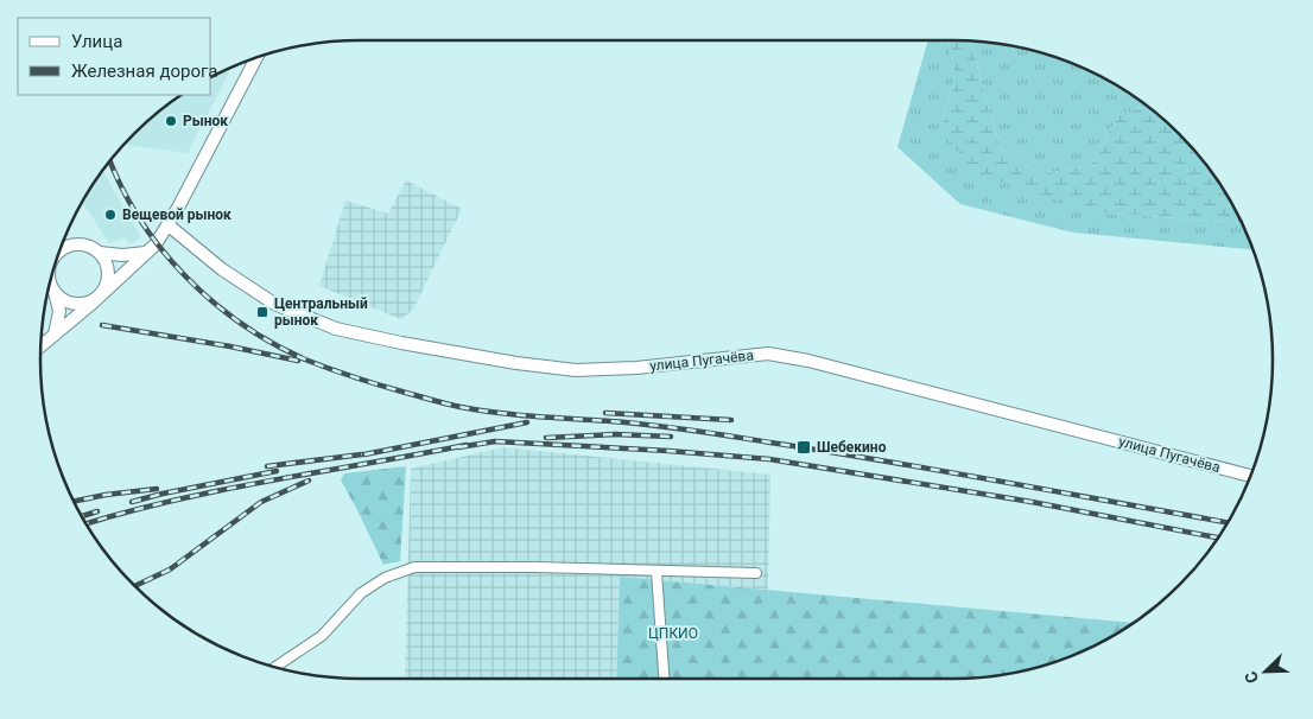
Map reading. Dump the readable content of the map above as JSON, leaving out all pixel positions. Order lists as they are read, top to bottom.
{
  "streets": {
    "street": ["улица Пугачёва"]
  },
  "parks": ["ЦПКИО"],
  "places": {
    "other": ["Рынок", "Вещевой рынок"],
    "transit": ["Центральный рынок", "Шебекино"]
  },
  "legend": ["Улица", "Железная дорога"],
  "north": "bottom left"
}
